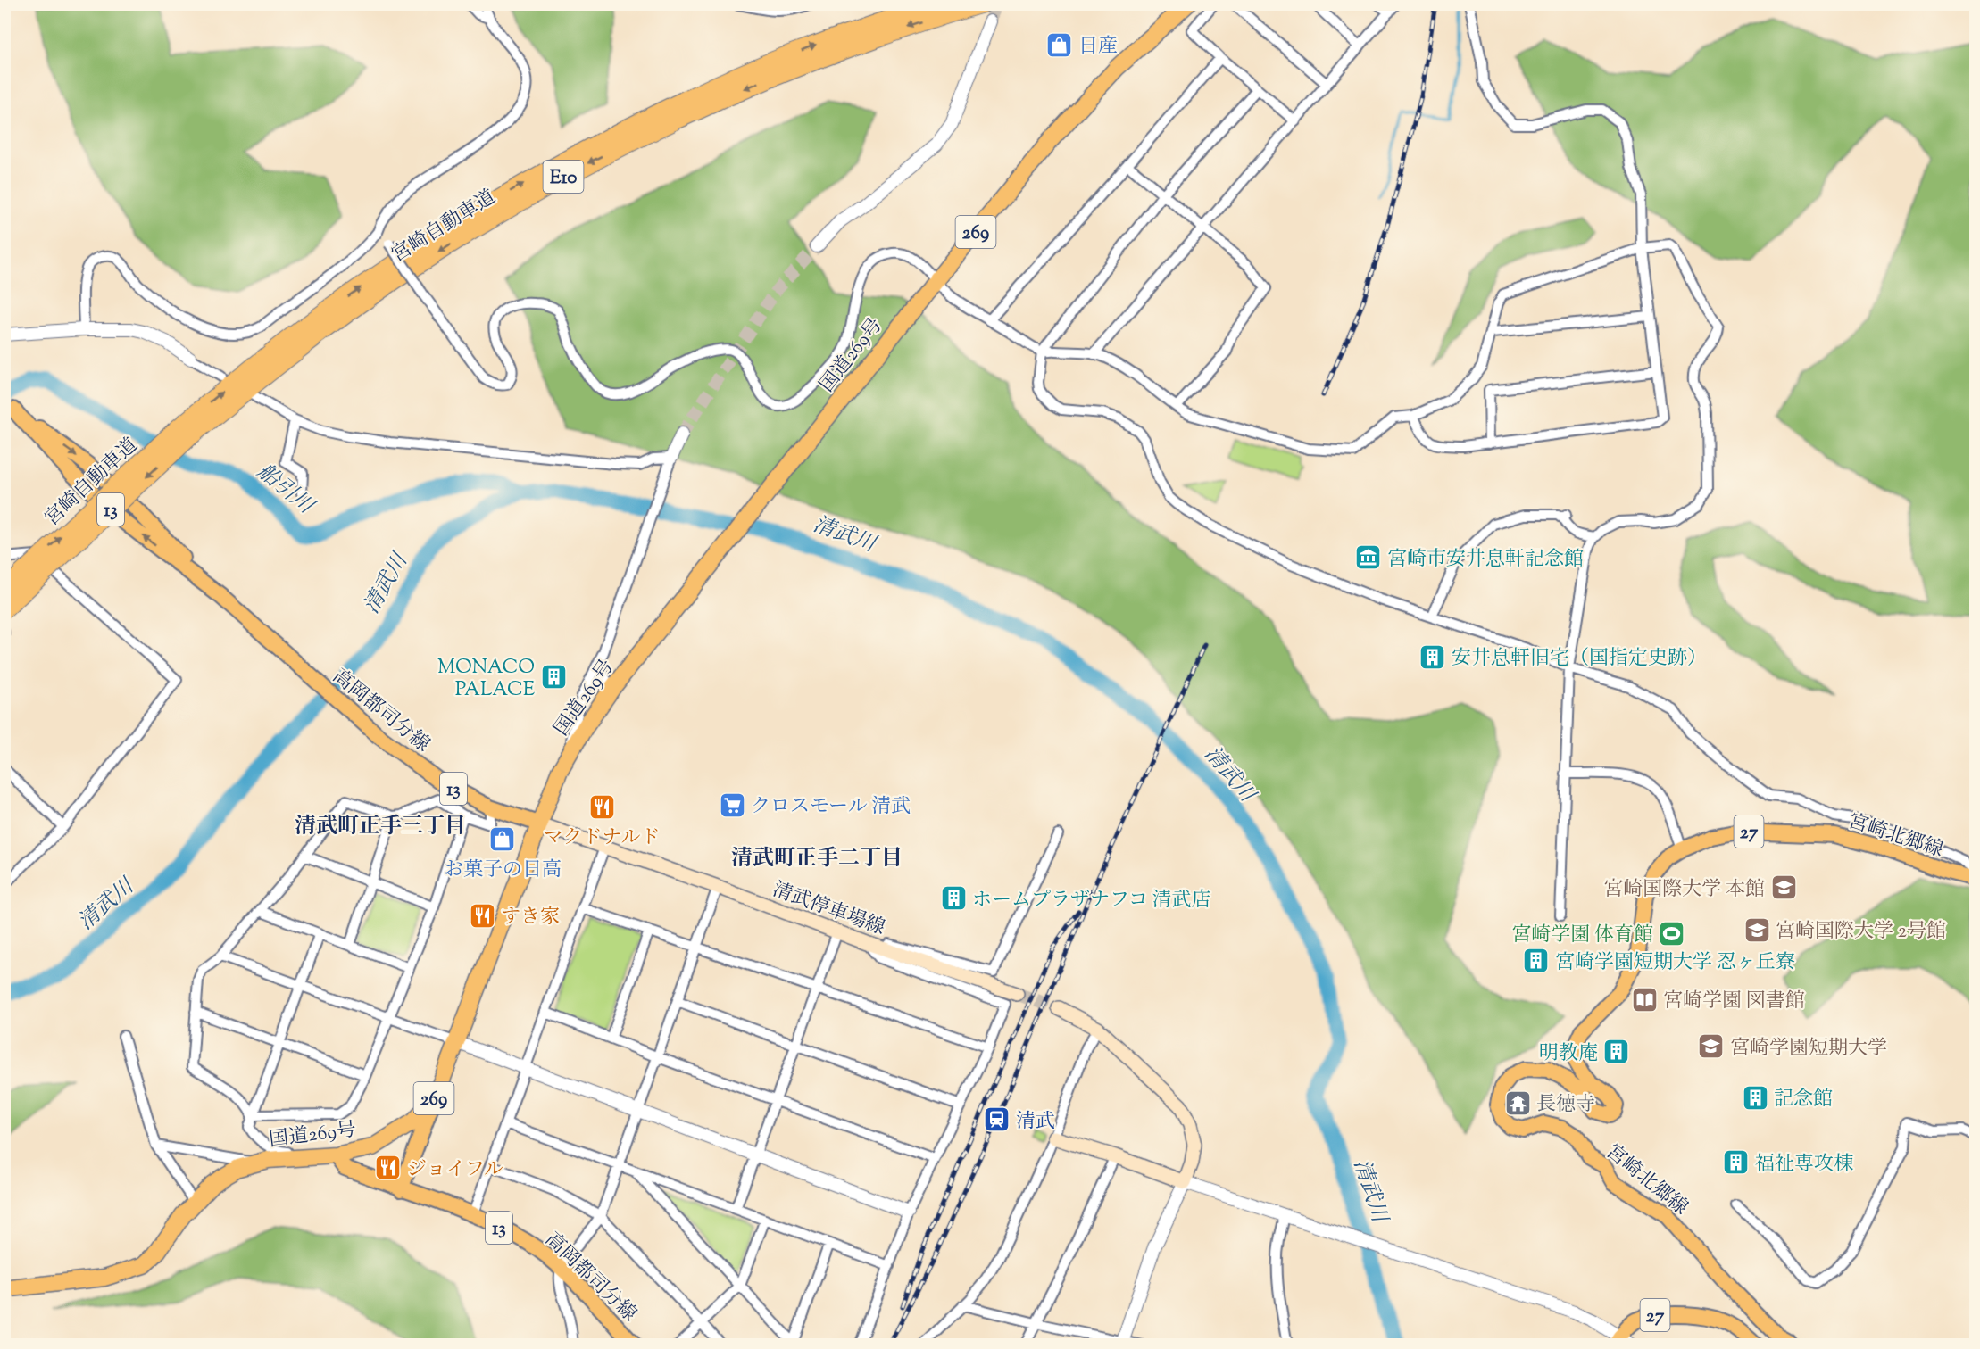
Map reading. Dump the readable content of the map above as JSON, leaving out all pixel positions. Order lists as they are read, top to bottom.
{
  "streets": {
    "highway": [
      "E10",
      "宮崎自動車道",
      "269",
      "国道269号"
    ],
    "main road": [
      "13",
      "高岡都司分線",
      "27",
      "宮崎北郷線",
      "清武停車場線"
    ]
  },
  "crossings": [
    ["国道269号", "高岡都司分線"],
    ["国道269号", "清武停車場線"],
    ["高岡都司分線", "清武停車場線"]
  ],
  "districts": ["清武町正手三丁目", "清武町正手二丁目"],
  "water": ["船引川", "清武川"],
  "places": {
    "shop": ["日産", "お菓子の日高"],
    "museum": ["宮崎市安井息軒記念館"],
    "building": [
      "安井息軒旧宅（国指定史跡）",
      "MONACO PALACE",
      "ホームプラザナフコ 清武店",
      "宮崎学園短期大学 忍ヶ丘寮",
      "明教庵",
      "記念館",
      "福祉専攻棟"
    ],
    "supermarket": ["クロスモール 清武"],
    "restaurant": ["マクドナルド", "すき家", "ジョイフル"],
    "school or university": ["宮崎国際大学 本館", "宮崎国際大学 2号館", "宮崎学園短期大学"],
    "sports": ["宮崎学園 体育館"],
    "library": ["宮崎学園 図書館"],
    "temple": ["長徳寺"],
    "station": ["清武"]
  }
}
